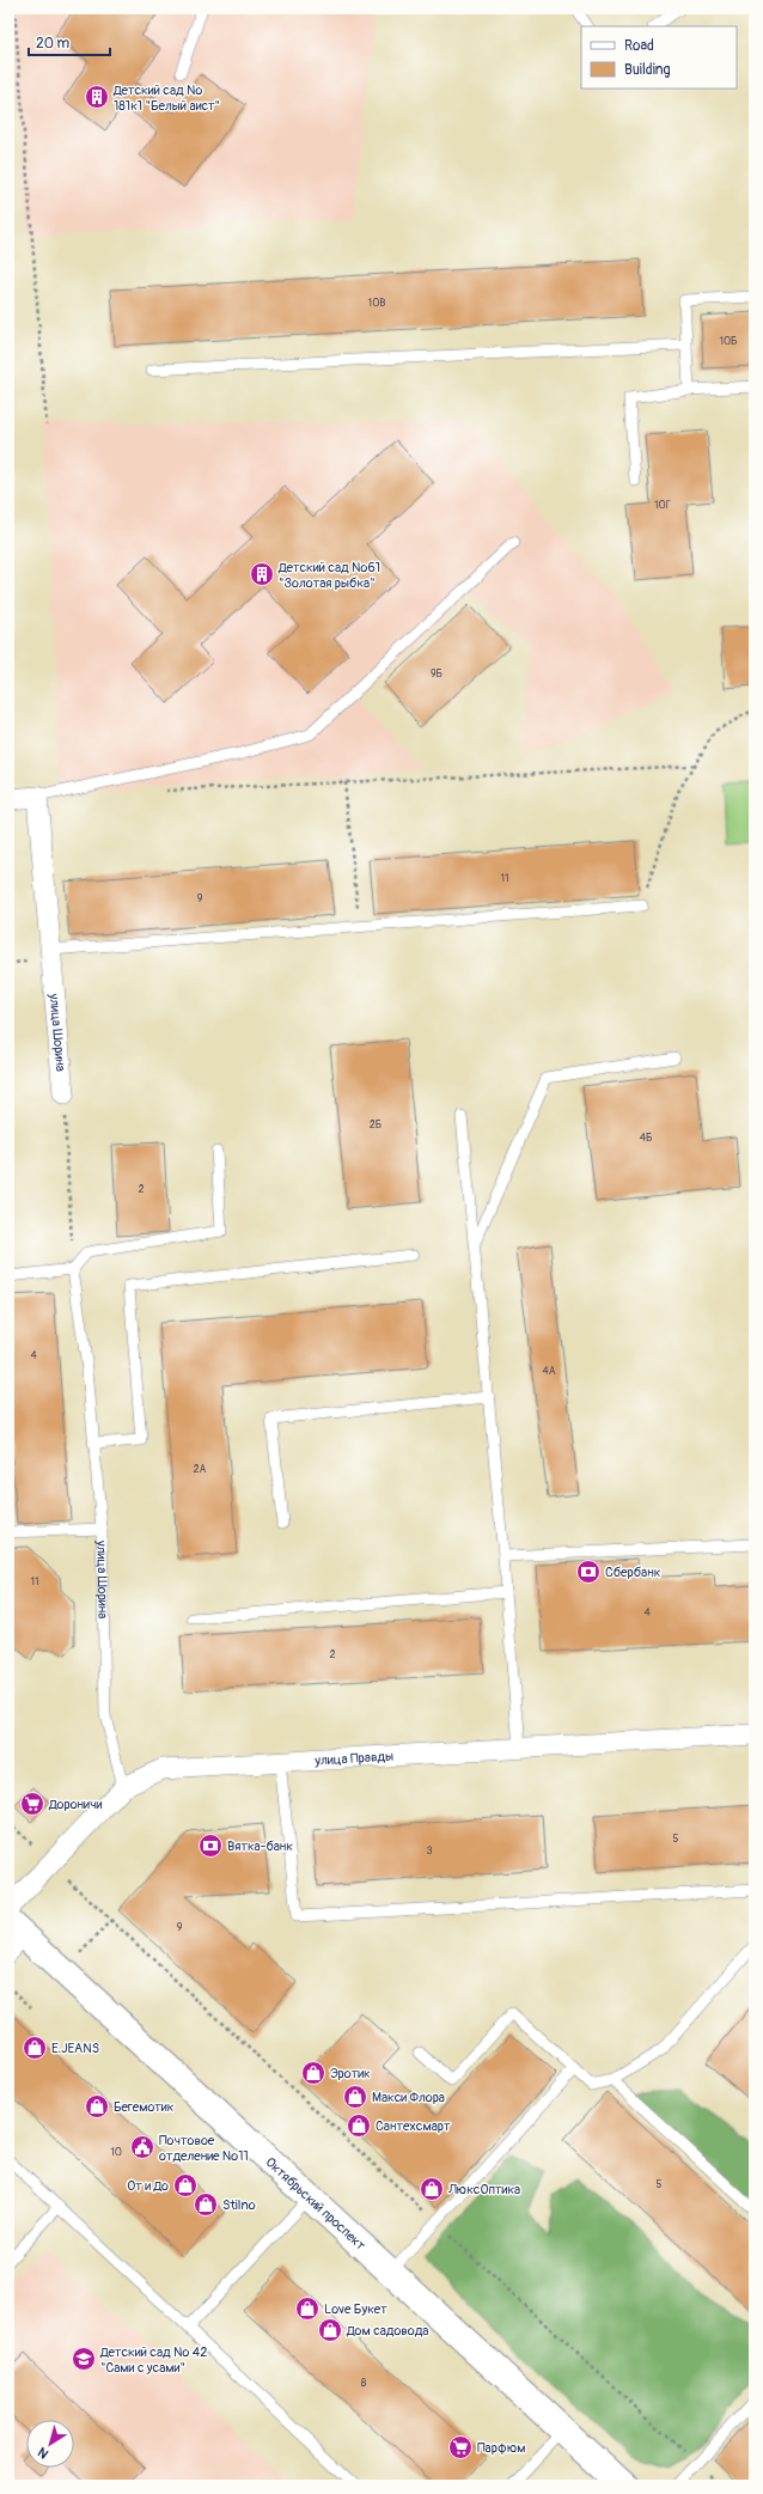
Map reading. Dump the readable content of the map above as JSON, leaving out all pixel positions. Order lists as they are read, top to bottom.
{
  "streets": {
    "main road": ["Октябрьский проспект"],
    "street": ["улица Шорина", "улица Правды"]
  },
  "crossings": [
    ["улица Шорина", "улица Правды"]
  ],
  "places": {
    "building": ["Детский сад № 181к1 \"Белый аист\"", "Детский сад №61 \"Золотая рыбка\""],
    "bank": ["Сбербанк", "Вятка-банк"],
    "supermarket": ["Дороничи", "Парфюм"],
    "shop": [
      "E.JEANS",
      "Эротик",
      "Макси Флора",
      "Бегемотик",
      "Сантехсмарт",
      "От и До",
      "ЛюксОптика",
      "Stilno",
      "Love Букет",
      "Дом садовода"
    ],
    "public building": ["Почтовое отделение №11"],
    "school or university": ["Детский сад № 42 \"Сами с усами\""]
  },
  "house_numbers": [
    "10В",
    "10Б",
    "10Г",
    "9Б",
    "11",
    "9",
    "2Б",
    "4Б",
    "2",
    "4",
    "4А",
    "2А",
    "11",
    "4",
    "2",
    "5",
    "3",
    "9",
    "10",
    "5",
    "8"
  ],
  "legend": ["Road", "Building"],
  "scale_bar": "20 m",
  "north": "bottom left"
}
